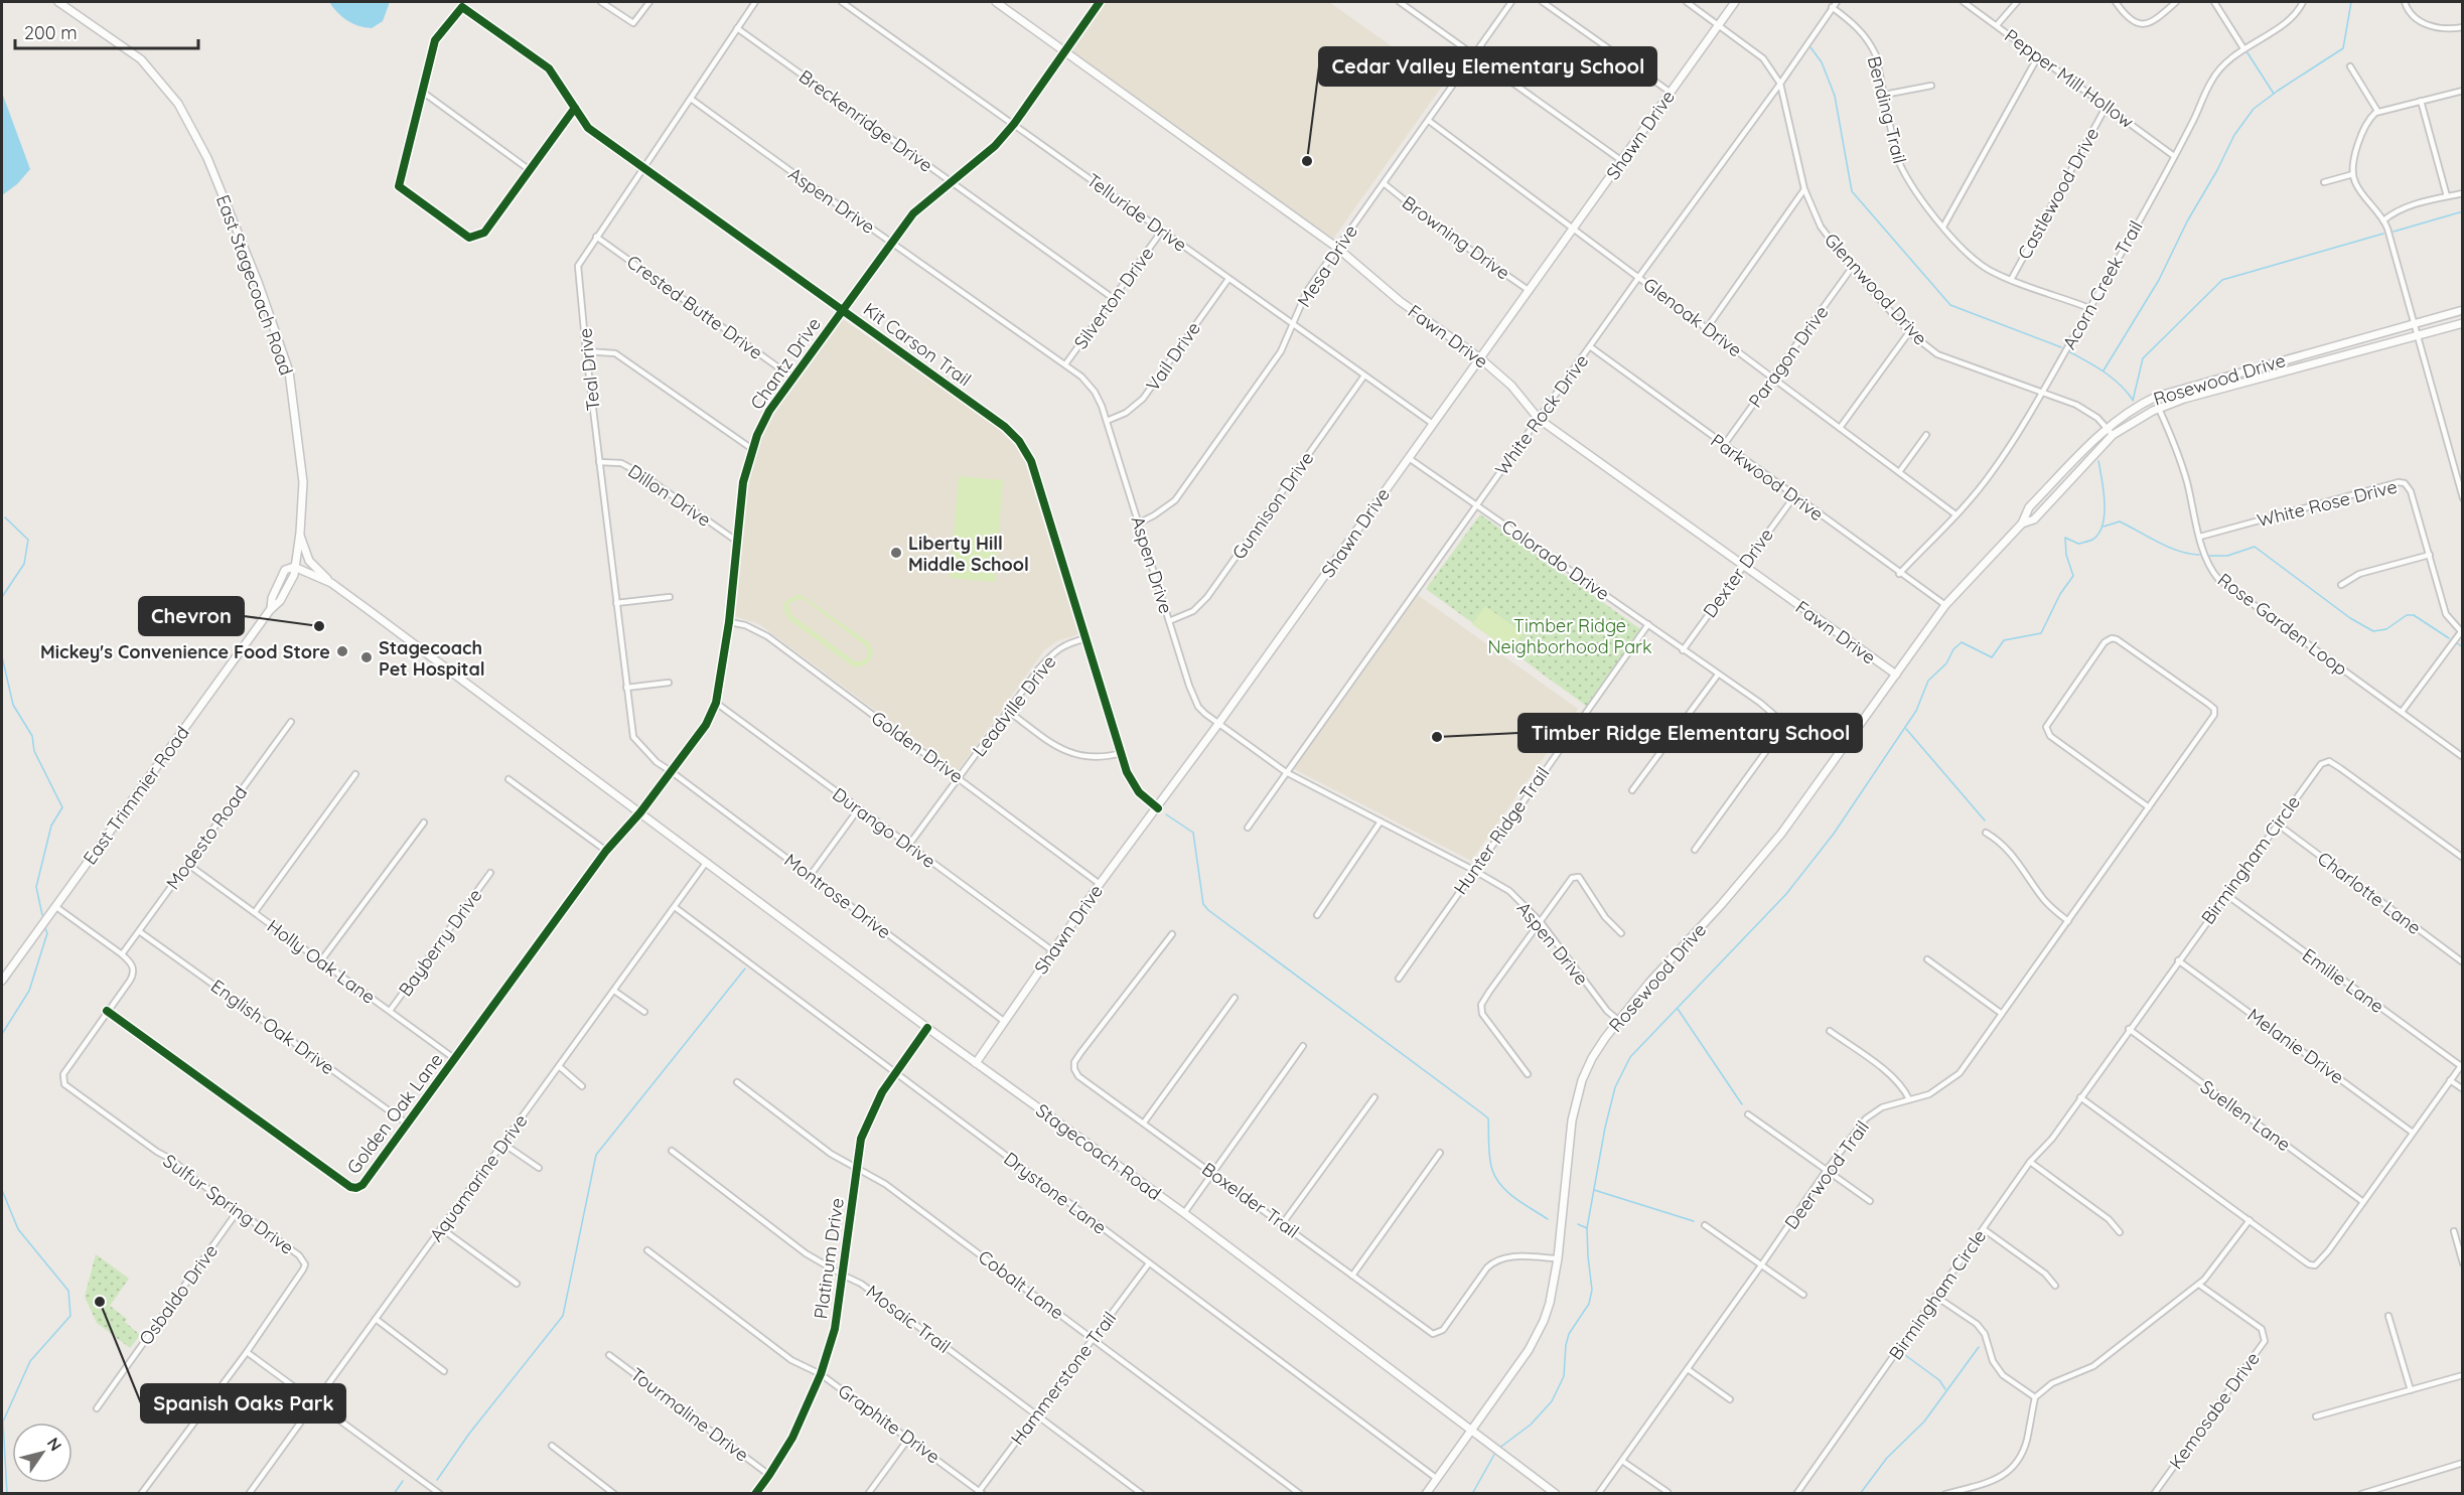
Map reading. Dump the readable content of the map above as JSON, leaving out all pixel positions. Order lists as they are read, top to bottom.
{
  "streets": {
    "main road": [
      "Shawn Drive",
      "East Stagecoach Road",
      "Fawn Drive",
      "Chantz Drive",
      "Rosewood Drive",
      "East Trimmier Road",
      "Stagecoach Road"
    ],
    "street": [
      "Pepper Mill Hollow",
      "Bending Trail",
      "Breckenridge Drive",
      "Castlewood Drive",
      "Aspen Drive",
      "Telluride Drive",
      "Browning Drive",
      "Mesa Drive",
      "Acorn Creek Trail",
      "Glennwood Drive",
      "Silverton Drive",
      "Crested Butte Drive",
      "Glenoak Drive",
      "Kit Carson Trail",
      "Vail Drive",
      "Paragon Drive",
      "Teal Drive",
      "White Rock Drive",
      "Parkwood Drive",
      "Dillon Drive",
      "White Rose Drive",
      "Gunnison Drive",
      "Colorado Drive",
      "Dexter Drive",
      "Rose Garden Loop",
      "Leadville Drive",
      "Golden Drive",
      "Durango Drive",
      "Hunter Ridge Trail",
      "Modesto Road",
      "Birmingham Circle",
      "Charlotte Lane",
      "Montrose Drive",
      "Bayberry Drive",
      "Holly Oak Lane",
      "Emilie Lane",
      "English Oak Drive",
      "Melanie Drive",
      "Golden Oak Lane",
      "Suellen Lane",
      "Deerwood Trail",
      "Aquamarine Drive",
      "Drystone Lane",
      "Boxelder Trail",
      "Sulfur Spring Drive",
      "Platinum Drive",
      "Cobalt Lane",
      "Osbaldo Drive",
      "Mosaic Trail",
      "Hammerstone Trail",
      "Kemosabe Drive",
      "Tourmaline Drive",
      "Graphite Drive"
    ]
  },
  "crossings": [
    ["Pepper Mill Hollow", "Castlewood Drive"],
    ["Pepper Mill Hollow", "Acorn Creek Trail"],
    ["Bending Trail", "Castlewood Drive"],
    ["Bending Trail", "Acorn Creek Trail"],
    ["Bending Trail", "White Rock Drive"],
    ["Breckenridge Drive", "Silverton Drive"],
    ["Breckenridge Drive", "Chantz Drive"],
    ["Breckenridge Drive", "Teal Drive"],
    ["Shawn Drive", "Aspen Drive"],
    ["Shawn Drive", "Telluride Drive"],
    ["Shawn Drive", "Browning Drive"],
    ["Shawn Drive", "Glennwood Drive"],
    ["Shawn Drive", "Glenoak Drive"],
    ["Shawn Drive", "Fawn Drive"],
    ["Shawn Drive", "Kit Carson Trail"],
    ["Shawn Drive", "Colorado Drive"],
    ["Shawn Drive", "Golden Drive"],
    ["Shawn Drive", "Durango Drive"],
    ["Shawn Drive", "Montrose Drive"],
    ["Shawn Drive", "Stagecoach Road"],
    ["Aspen Drive", "Mesa Drive"],
    ["Aspen Drive", "Silverton Drive"],
    ["Aspen Drive", "Vail Drive"],
    ["Aspen Drive", "Chantz Drive"],
    ["Aspen Drive", "Teal Drive"],
    ["Aspen Drive", "Rosewood Drive"],
    ["Aspen Drive", "White Rock Drive"],
    ["Aspen Drive", "Gunnison Drive"],
    ["Aspen Drive", "Hunter Ridge Trail"],
    ["Telluride Drive", "Mesa Drive"],
    ["Telluride Drive", "Silverton Drive"],
    ["Telluride Drive", "Vail Drive"],
    ["Telluride Drive", "Chantz Drive"],
    ["Telluride Drive", "Gunnison Drive"],
    ["Browning Drive", "Mesa Drive"],
    ["Mesa Drive", "Glenoak Drive"],
    ["Mesa Drive", "Fawn Drive"],
    ["East Stagecoach Road", "East Trimmier Road"],
    ["Acorn Creek Trail", "Glennwood Drive"],
    ["Acorn Creek Trail", "Glenoak Drive"],
    ["Acorn Creek Trail", "Parkwood Drive"],
    ["Glennwood Drive", "Paragon Drive"],
    ["Glennwood Drive", "Rosewood Drive"],
    ["Glennwood Drive", "White Rock Drive"],
    ["Crested Butte Drive", "Chantz Drive"],
    ["Crested Butte Drive", "Teal Drive"],
    ["Glenoak Drive", "Paragon Drive"],
    ["Glenoak Drive", "White Rock Drive"],
    ["Fawn Drive", "Chantz Drive"],
    ["Fawn Drive", "Rosewood Drive"],
    ["Fawn Drive", "White Rock Drive"],
    ["Fawn Drive", "Dexter Drive"],
    ["Kit Carson Trail", "Chantz Drive"],
    ["Kit Carson Trail", "Teal Drive"],
    ["Kit Carson Trail", "Leadville Drive"],
    ["Paragon Drive", "Parkwood Drive"],
    ["Chantz Drive", "Teal Drive"],
    ["Chantz Drive", "Dillon Drive"],
    ["Chantz Drive", "Golden Drive"],
    ["Chantz Drive", "Durango Drive"],
    ["Chantz Drive", "Montrose Drive"],
    ["Chantz Drive", "Golden Oak Lane"],
    ["Chantz Drive", "Stagecoach Road"],
    ["Teal Drive", "Dillon Drive"],
    ["Teal Drive", "Montrose Drive"],
    ["Rosewood Drive", "Parkwood Drive"],
    ["Rosewood Drive", "Rose Garden Loop"],
    ["Rosewood Drive", "Stagecoach Road"],
    ["Rosewood Drive", "Drystone Lane"],
    ["Rosewood Drive", "Boxelder Trail"],
    ["White Rock Drive", "Parkwood Drive"],
    ["White Rock Drive", "Colorado Drive"],
    ["Parkwood Drive", "Dexter Drive"],
    ["White Rose Drive", "Rose Garden Loop"],
    ["Colorado Drive", "Dexter Drive"],
    ["Colorado Drive", "Hunter Ridge Trail"],
    ["Leadville Drive", "Golden Drive"],
    ["Leadville Drive", "Durango Drive"],
    ["Modesto Road", "Holly Oak Lane"],
    ["Modesto Road", "English Oak Drive"],
    ["Modesto Road", "Sulfur Spring Drive"],
    ["Birmingham Circle", "Charlotte Lane"],
    ["Birmingham Circle", "Emilie Lane"],
    ["Birmingham Circle", "Melanie Drive"],
    ["Birmingham Circle", "Suellen Lane"],
    ["Bayberry Drive", "Holly Oak Lane"],
    ["Holly Oak Lane", "Golden Oak Lane"],
    ["English Oak Drive", "Golden Oak Lane"],
    ["Golden Oak Lane", "Stagecoach Road"],
    ["Golden Oak Lane", "Sulfur Spring Drive"],
    ["Stagecoach Road", "Aquamarine Drive"],
    ["Stagecoach Road", "Platinum Drive"],
    ["Aquamarine Drive", "Drystone Lane"],
    ["Drystone Lane", "Platinum Drive"],
    ["Drystone Lane", "Hammerstone Trail"],
    ["Sulfur Spring Drive", "Osbaldo Drive"],
    ["Platinum Drive", "Cobalt Lane"],
    ["Platinum Drive", "Mosaic Trail"],
    ["Platinum Drive", "Tourmaline Drive"],
    ["Platinum Drive", "Graphite Drive"],
    ["Cobalt Lane", "Hammerstone Trail"],
    ["Mosaic Trail", "Hammerstone Trail"],
    ["Hammerstone Trail", "Graphite Drive"]
  ],
  "parks": ["Timber Ridge Neighborhood Park"],
  "places": [
    "Cedar Valley Elementary School",
    "Liberty Hill Middle School",
    "Chevron",
    "Mickey's Convenience Food Store",
    "Stagecoach Pet Hospital",
    "Timber Ridge Elementary School",
    "Spanish Oaks Park"
  ],
  "scale_bar": "200 m",
  "north": "top right"
}
